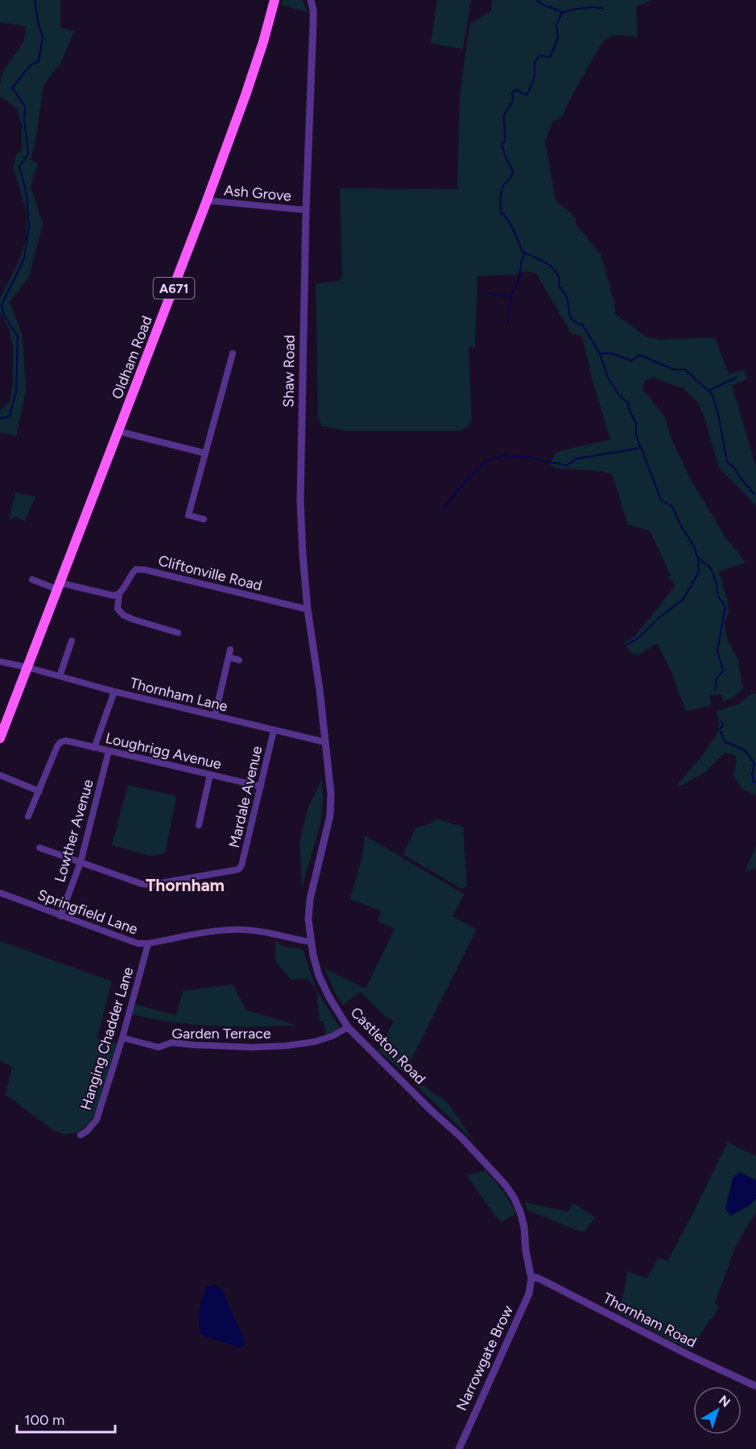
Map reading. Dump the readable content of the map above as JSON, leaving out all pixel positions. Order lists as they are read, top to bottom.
{
  "streets": {
    "main road": ["A671", "Oldham Road"],
    "street": [
      "Ash Grove",
      "Shaw Road",
      "Cliftonville Road",
      "Thornham Lane",
      "Loughrigg Avenue",
      "Mardale Avenue",
      "Lowther Avenue",
      "Springfield Lane",
      "Garden Terrace",
      "Hanging Chadder Lane",
      "Castleton Road",
      "Thornham Road",
      "Narrowgate Brow"
    ]
  },
  "crossings": [
    ["Ash Grove", "Oldham Road"],
    ["Ash Grove", "Shaw Road"],
    ["A671", "Oldham Road"],
    ["A671", "Thornham Lane"],
    ["Oldham Road", "Thornham Lane"],
    ["Shaw Road", "Cliftonville Road"],
    ["Shaw Road", "Thornham Lane"],
    ["Shaw Road", "Castleton Road"],
    ["Thornham Lane", "Mardale Avenue"],
    ["Thornham Lane", "Castleton Road"],
    ["Loughrigg Avenue", "Mardale Avenue"],
    ["Loughrigg Avenue", "Lowther Avenue"],
    ["Mardale Avenue", "Lowther Avenue"],
    ["Lowther Avenue", "Springfield Lane"],
    ["Springfield Lane", "Hanging Chadder Lane"],
    ["Springfield Lane", "Castleton Road"],
    ["Garden Terrace", "Hanging Chadder Lane"],
    ["Garden Terrace", "Castleton Road"],
    ["Castleton Road", "Thornham Road"],
    ["Castleton Road", "Narrowgate Brow"],
    ["Thornham Road", "Narrowgate Brow"]
  ],
  "districts": ["Thornham"],
  "scale_bar": "100 m",
  "north": "top right"
}
